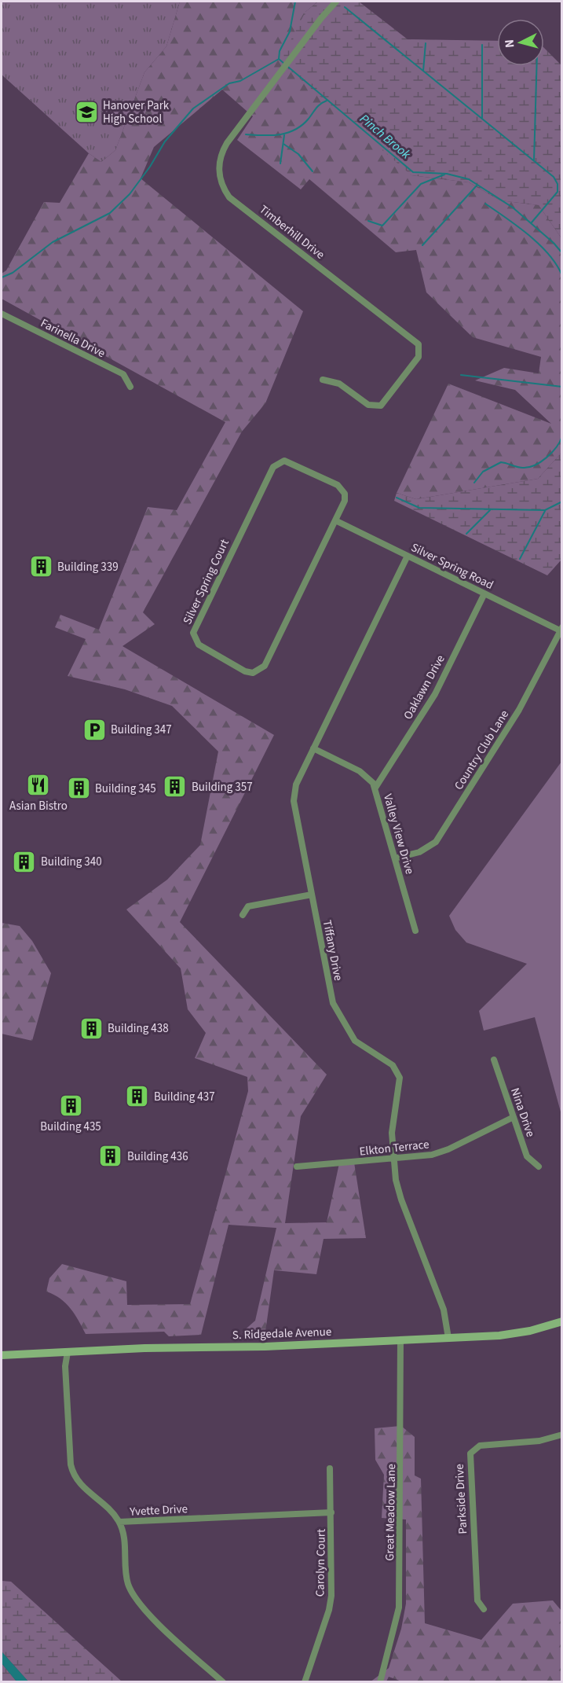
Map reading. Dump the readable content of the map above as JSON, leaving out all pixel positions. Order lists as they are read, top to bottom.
{
  "streets": {
    "main road": ["S. Ridgedale Avenue"],
    "street": [
      "Timberhill Drive",
      "Farinella Drive",
      "Silver Spring Road",
      "Silver Spring Court",
      "Oaklawn Drive",
      "Country Club Lane",
      "Valley View Drive",
      "Tiffany Drive",
      "Nina Drive",
      "Elkton Terrace",
      "Parkside Drive",
      "Yvette Drive",
      "Great Meadow Lane",
      "Carolyn Court"
    ]
  },
  "crossings": [
    ["Silver Spring Road", "Silver Spring Court"],
    ["Silver Spring Road", "Oaklawn Drive"],
    ["Silver Spring Road", "Country Club Lane"],
    ["Silver Spring Road", "Tiffany Drive"],
    ["Oaklawn Drive", "Valley View Drive"],
    ["Country Club Lane", "Valley View Drive"],
    ["Valley View Drive", "Tiffany Drive"],
    ["Tiffany Drive", "Elkton Terrace"],
    ["Tiffany Drive", "S. Ridgedale Avenue"],
    ["Nina Drive", "Elkton Terrace"],
    ["S. Ridgedale Avenue", "Yvette Drive"],
    ["S. Ridgedale Avenue", "Great Meadow Lane"],
    ["Yvette Drive", "Carolyn Court"]
  ],
  "water": ["Pinch Brook"],
  "places": {
    "school or university": ["Hanover Park High School"],
    "building": [
      "Building 339",
      "Building 357",
      "Building 345",
      "Building 340",
      "Building 438",
      "Building 437",
      "Building 435",
      "Building 436"
    ],
    "parking": ["Building 347"],
    "restaurant": ["Asian Bistro"]
  },
  "north": "left"
}
